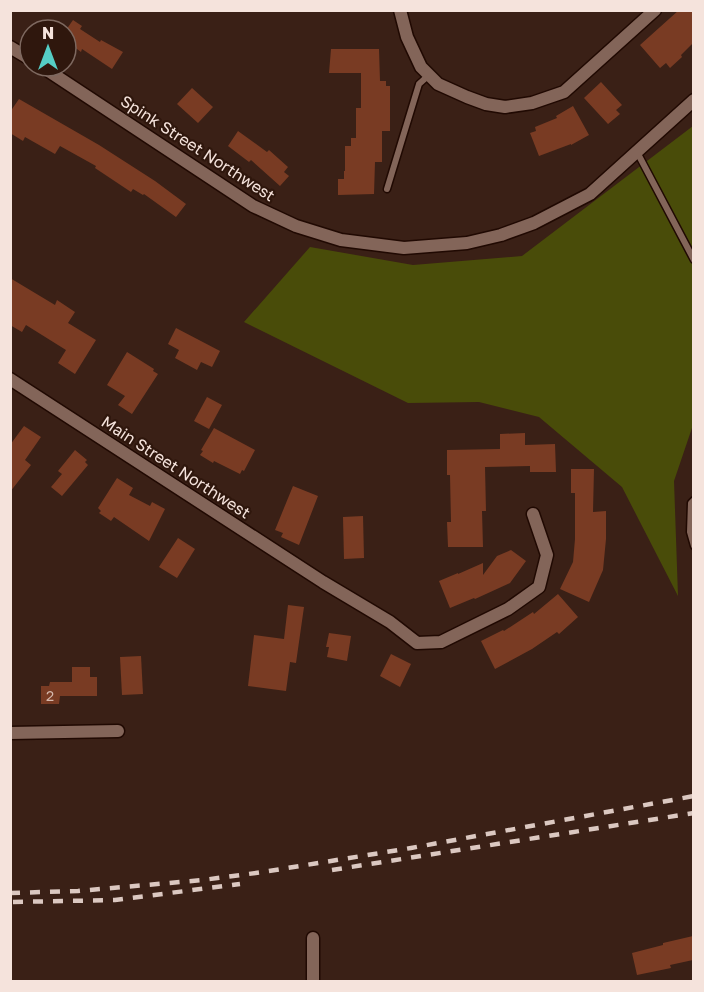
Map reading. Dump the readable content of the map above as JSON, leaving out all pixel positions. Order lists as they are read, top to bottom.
{
  "streets": {
    "street": ["Spink Street Northwest", "Main Street Northwest"]
  },
  "house_numbers": ["2"],
  "north": "top"
}
